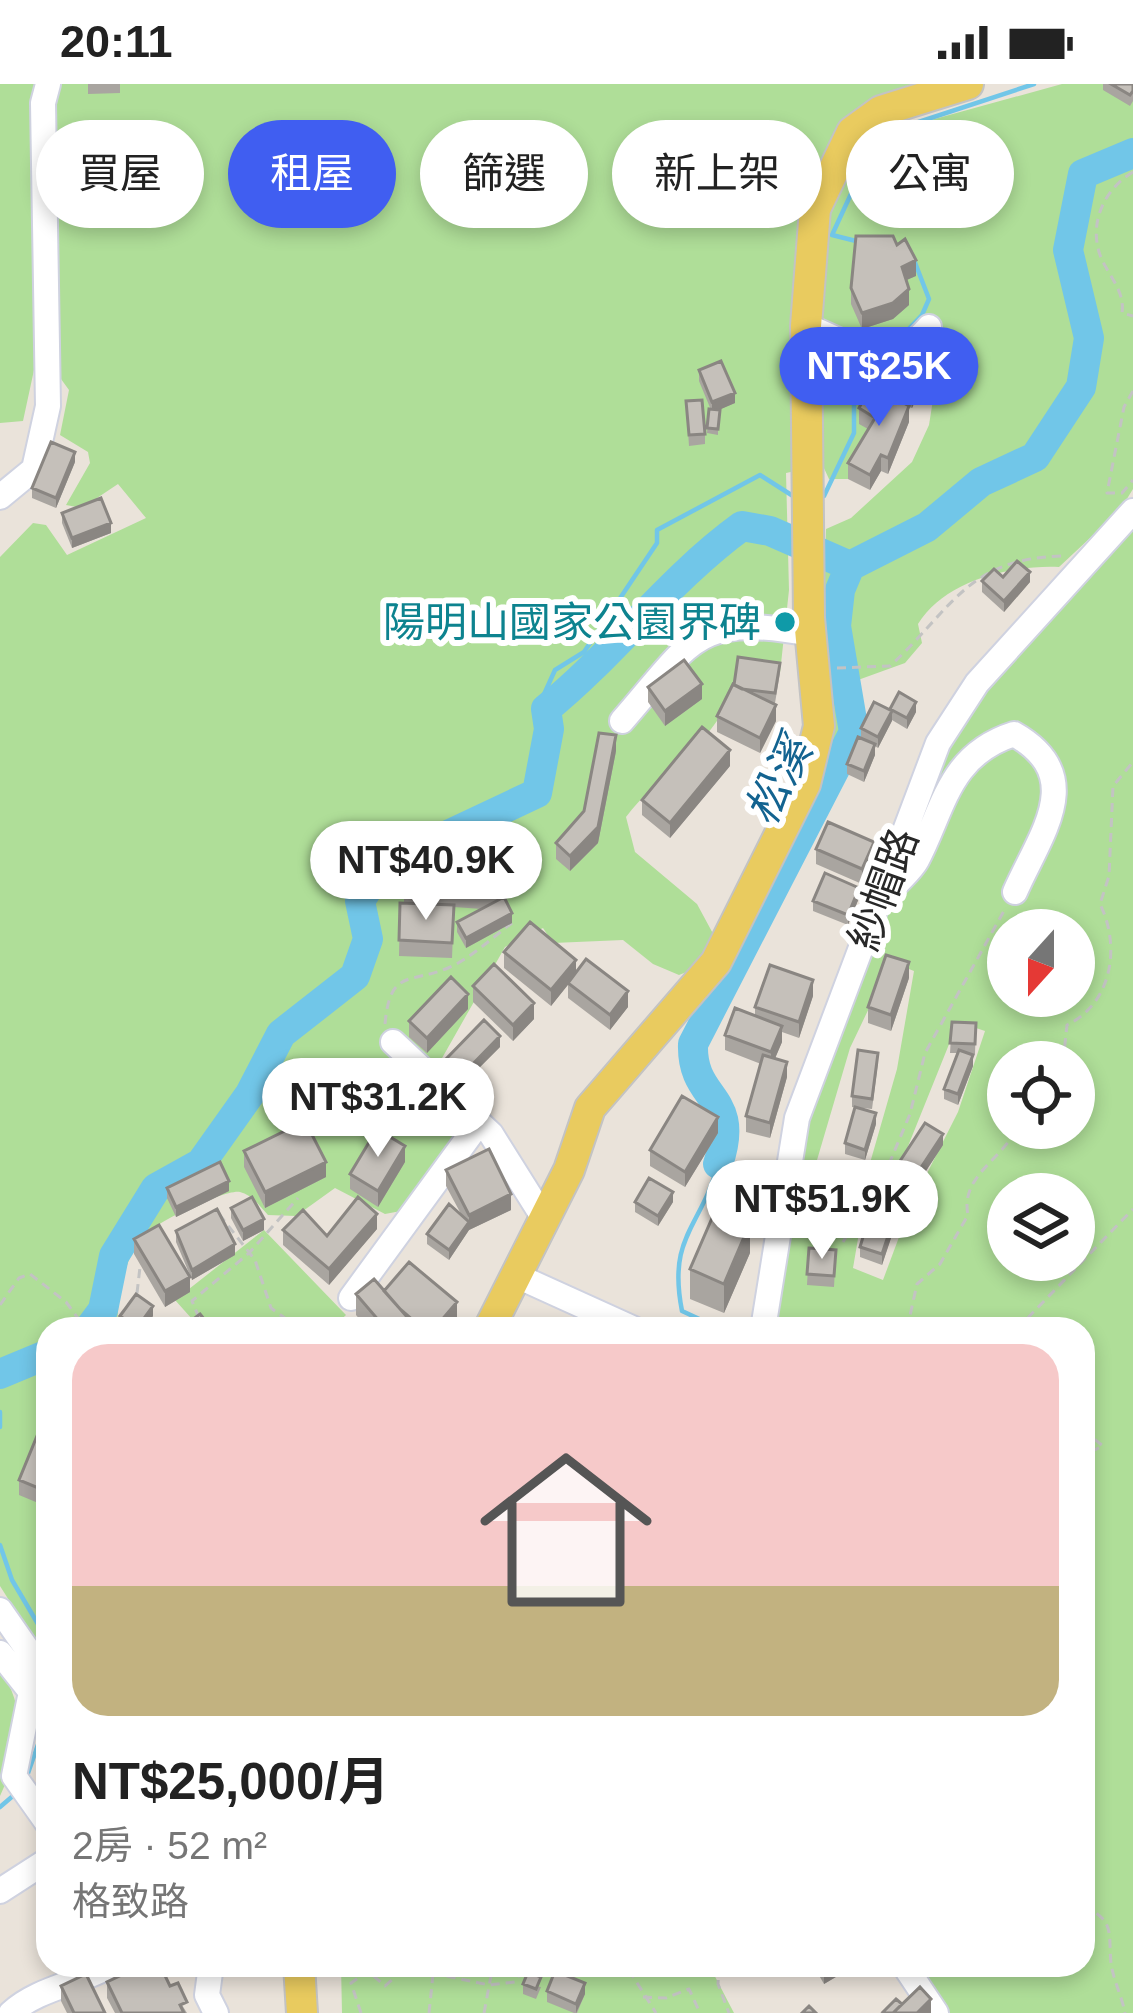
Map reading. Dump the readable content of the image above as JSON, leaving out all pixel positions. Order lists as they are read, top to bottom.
{
  "streets": {
    "street": ["紗帽路"]
  },
  "water": ["松溪"],
  "places": ["陽明山國家公園界碑"],
  "north": "bottom",
  "page": {
    "status": "20:11",
    "chip": [
      "買屋",
      "租屋",
      "篩選",
      "新上架",
      "公寓"
    ],
    "price": [
      "NT$25K",
      "NT$40.9K",
      "NT$31.2K",
      "NT$51.9K"
    ],
    "list": [
      {
        "name": "NT$25,000/月",
        "note": "2房 · 52 m² · 格致路"
      }
    ]
  }
}
